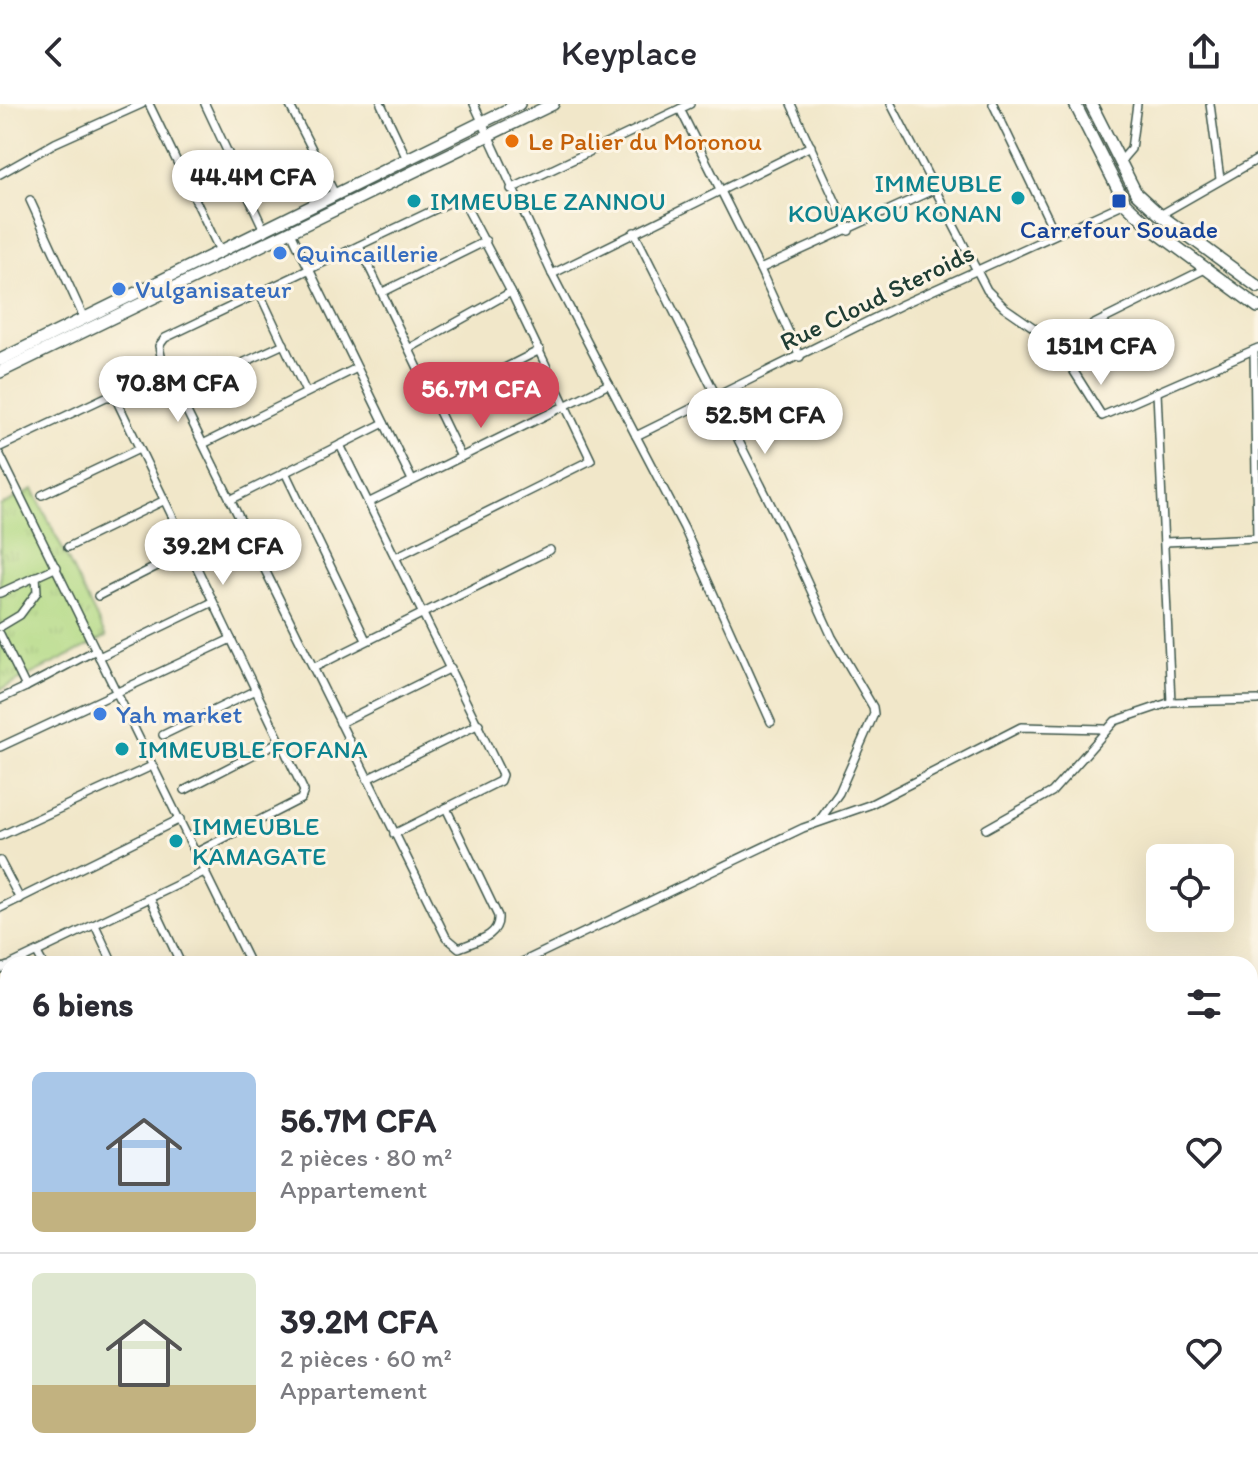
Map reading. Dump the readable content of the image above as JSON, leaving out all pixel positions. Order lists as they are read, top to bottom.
{
  "streets": {
    "street": ["Rue Cloud Steroids"]
  },
  "places": {
    "other": [
      "Le Palier du Moronou",
      "IMMEUBLE KOUAKOU KONAN",
      "IMMEUBLE ZANNOU",
      "Quincaillerie",
      "Vulganisateur",
      "Yah market",
      "IMMEUBLE FOFANA",
      "IMMEUBLE KAMAGATE"
    ],
    "transit": ["Carrefour Souade"]
  },
  "page": {
    "header": "Keyplace",
    "price": [
      "44.4M CFA",
      "151M CFA",
      "70.8M CFA",
      "56.7M CFA",
      "52.5M CFA",
      "39.2M CFA"
    ],
    "heading": "6 biens",
    "list": [
      {
        "name": "56.7M CFA",
        "note": "2 pièces · 80 m² · Appartement"
      },
      {
        "name": "39.2M CFA",
        "note": "2 pièces · 60 m² · Appartement"
      }
    ]
  }
}
